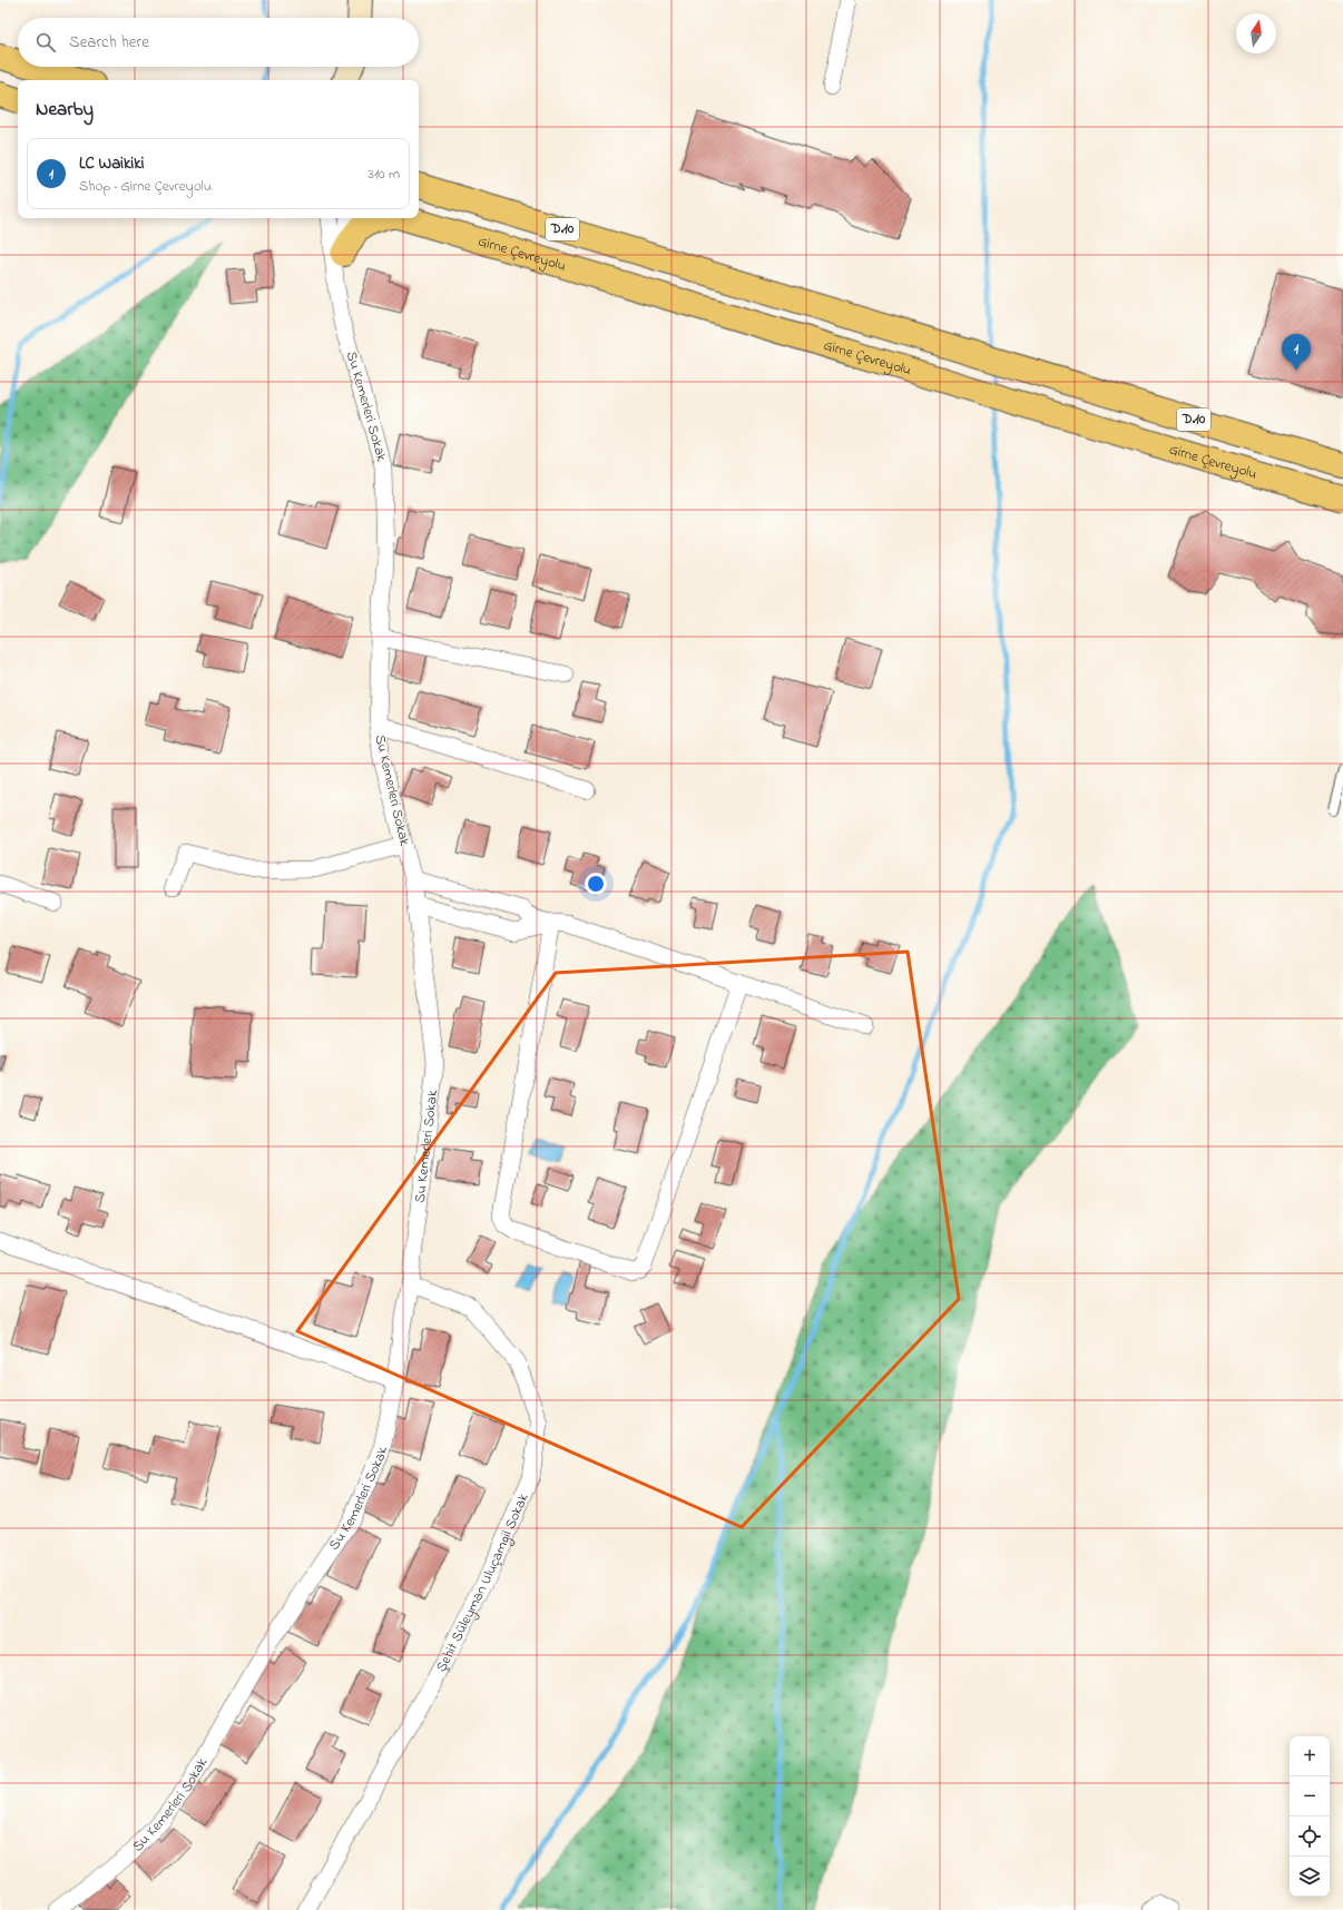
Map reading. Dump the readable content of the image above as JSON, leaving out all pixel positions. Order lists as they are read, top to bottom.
{
  "streets": {
    "highway": ["D.10", "Girne Çevreyolu"],
    "street": ["Su Kemerleri Sokak", "Şehit Süleyman Uluçamgil Sokak"]
  },
  "crossings": [
    ["Su Kemerleri Sokak", "Şehit Süleyman Uluçamgil Sokak"]
  ],
  "north": "top",
  "page": {
    "search": "Search here",
    "heading": "Nearby",
    "list": [
      {
        "mark": "1",
        "name": "LC Waikiki",
        "note": "Shop · Girne Çevreyolu",
        "value": "310 m"
      }
    ],
    "pins": "1",
    "map_buttons": ["+", "−"]
  }
}
